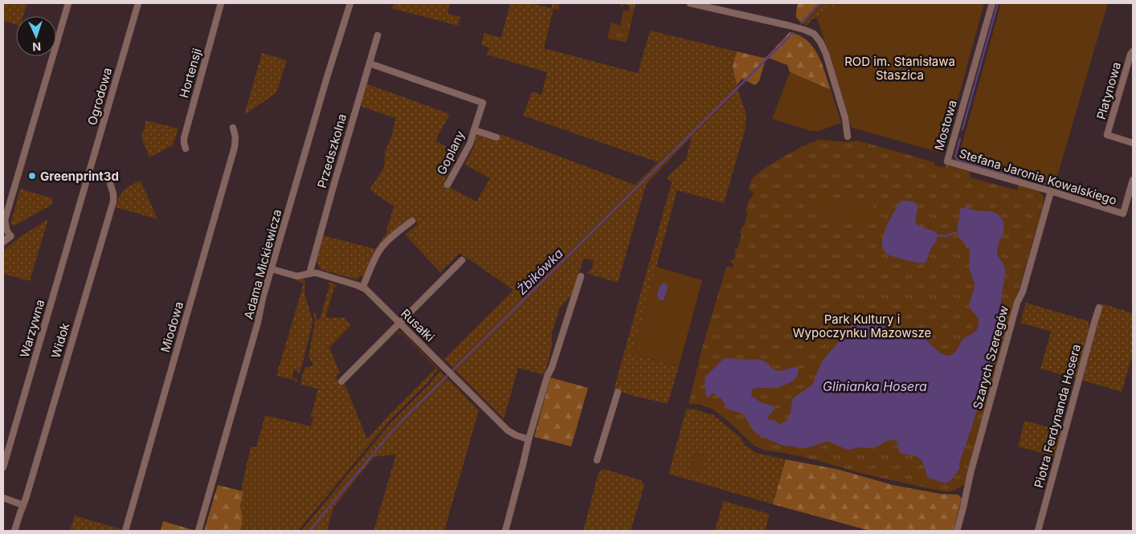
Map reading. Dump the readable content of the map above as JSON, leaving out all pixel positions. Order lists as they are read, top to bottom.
{
  "streets": {
    "street": [
      "Hortensji",
      "Platynowa",
      "Ogrodowa",
      "Mostowa",
      "Przedszkolna",
      "Goplany",
      "Stefana Jaronia Kowalskiego",
      "Adama Mickiewicza",
      "Rusałki",
      "Miodowa",
      "Warzywna",
      "Widok",
      "Szarych Szeregów",
      "Piotra Ferdynanda Hosera"
    ]
  },
  "crossings": [
    ["Ogrodowa", "Warzywna"],
    ["Mostowa", "Stefana Jaronia Kowalskiego"],
    ["Przedszkolna", "Rusałki"],
    ["Stefana Jaronia Kowalskiego", "Szarych Szeregów"],
    ["Adama Mickiewicza", "Rusałki"]
  ],
  "water": ["Żbikówka", "Glinianka Hosera"],
  "parks": ["ROD im. Stanisława Staszica", "Park Kultury i Wypoczynku Mazowsze"],
  "places": ["Greenprint3d"],
  "north": "bottom"
}
